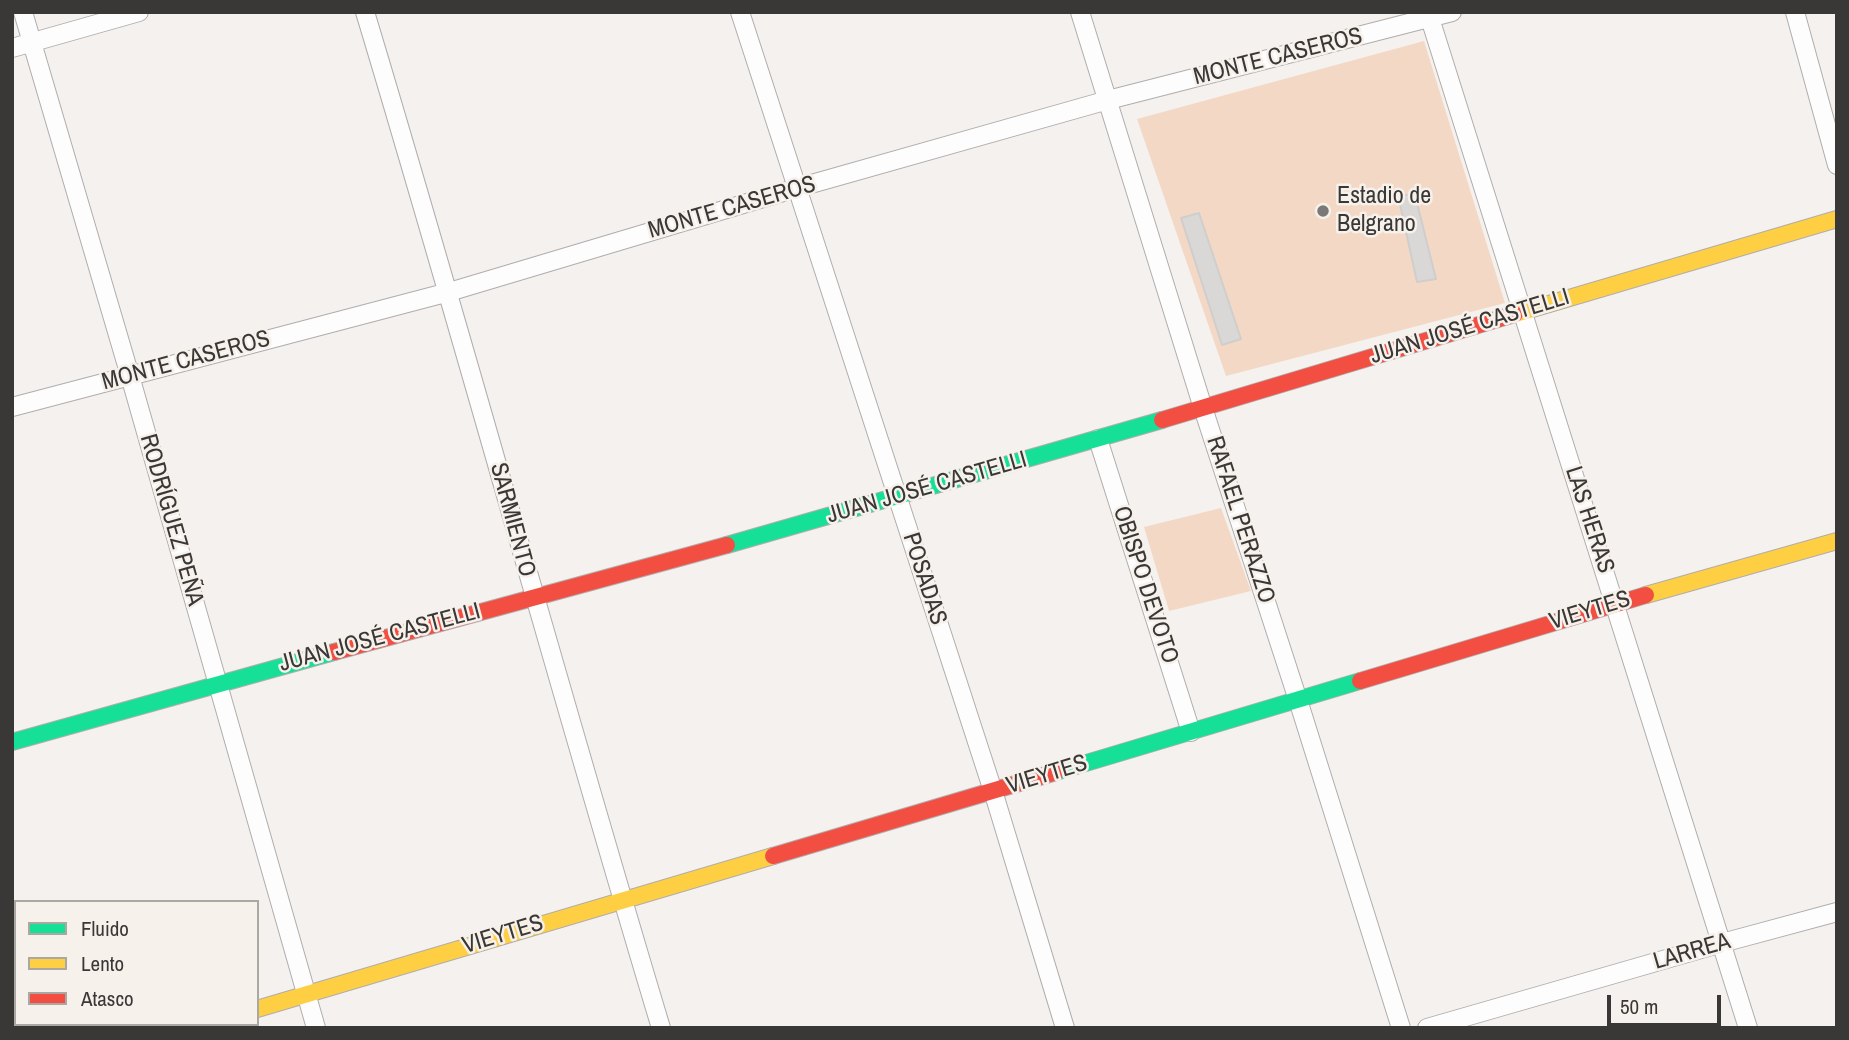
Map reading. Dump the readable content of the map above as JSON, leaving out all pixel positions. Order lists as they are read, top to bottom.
{
  "streets": {
    "street": [
      "MONTE CASEROS",
      "JUAN JOSÉ CASTELLI",
      "RODRÍGUEZ PEÑA",
      "SARMIENTO",
      "RAFAEL PERAZZO",
      "LAS HERAS",
      "POSADAS",
      "OBISPO DEVOTO",
      "VIEYTES",
      "LARREA"
    ]
  },
  "crossings": [
    ["MONTE CASEROS", "RODRÍGUEZ PEÑA"],
    ["MONTE CASEROS", "SARMIENTO"],
    ["MONTE CASEROS", "RAFAEL PERAZZO"],
    ["MONTE CASEROS", "LAS HERAS"],
    ["MONTE CASEROS", "POSADAS"],
    ["JUAN JOSÉ CASTELLI", "RODRÍGUEZ PEÑA"],
    ["JUAN JOSÉ CASTELLI", "SARMIENTO"],
    ["JUAN JOSÉ CASTELLI", "RAFAEL PERAZZO"],
    ["JUAN JOSÉ CASTELLI", "LAS HERAS"],
    ["JUAN JOSÉ CASTELLI", "POSADAS"],
    ["JUAN JOSÉ CASTELLI", "OBISPO DEVOTO"],
    ["RODRÍGUEZ PEÑA", "VIEYTES"],
    ["SARMIENTO", "VIEYTES"],
    ["RAFAEL PERAZZO", "VIEYTES"],
    ["LAS HERAS", "VIEYTES"],
    ["LAS HERAS", "LARREA"],
    ["POSADAS", "VIEYTES"],
    ["OBISPO DEVOTO", "VIEYTES"]
  ],
  "places": ["Estadio de Belgrano"],
  "legend": ["Fluido", "Lento", "Atasco"],
  "scale_bar": "50 m"
}
